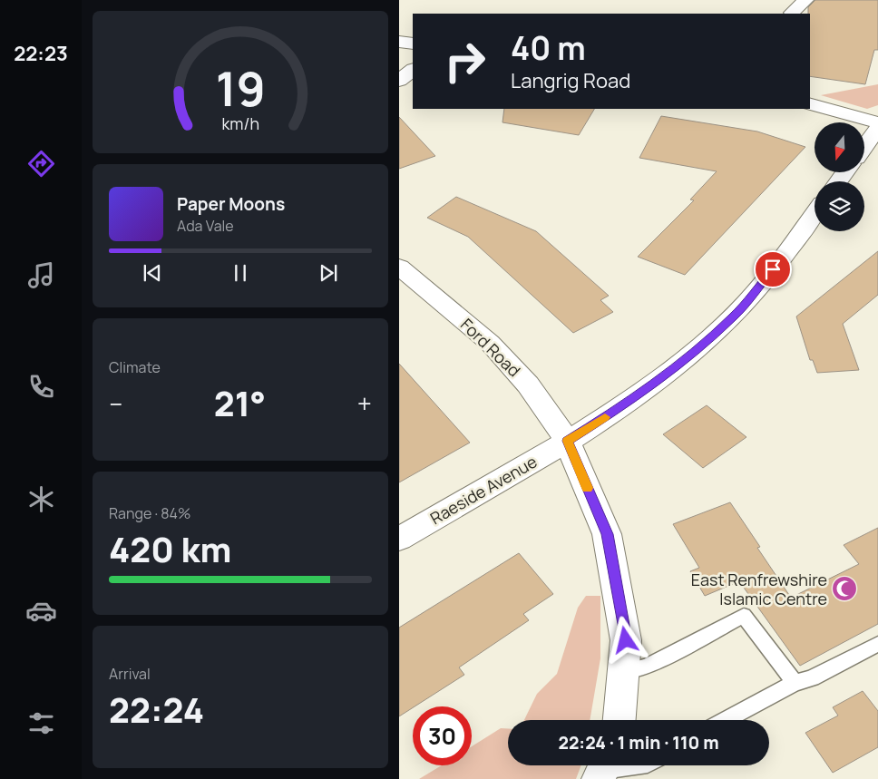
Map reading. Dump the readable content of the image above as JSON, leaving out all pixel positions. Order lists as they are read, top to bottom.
{
  "streets": {
    "street": ["Ford Road", "Raeside Avenue"]
  },
  "crossings": [
    ["Ford Road", "Raeside Avenue"]
  ],
  "places": {
    "mosque": ["East Renfrewshire Islamic Centre"]
  },
  "north": "bottom",
  "page": {
    "tabs": "22:23",
    "turn": ["40 m", "Langrig Road"],
    "song": ["Paper Moons", "Ada Vale"],
    "tile": [
      "Climate",
      ["Range · 84%", "420 km"],
      ["Arrival", "22:24"]
    ],
    "heat": ["−", "21°", "+"],
    "limit": "30",
    "trip": "22:24 · 1 min · 110 m",
    "gauge": ["19", "km/h"]
  }
}
